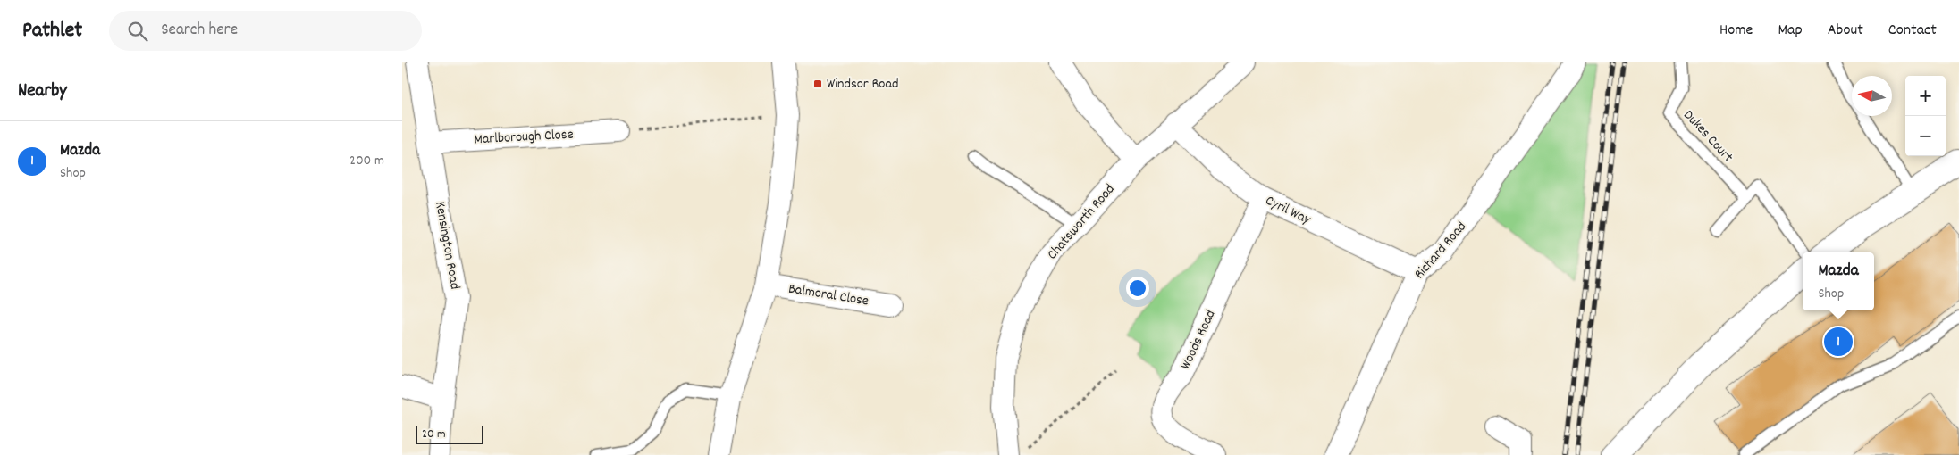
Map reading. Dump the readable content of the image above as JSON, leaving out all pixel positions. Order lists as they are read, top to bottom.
{
  "streets": {
    "street": [
      "Marlborough Close",
      "Cyril Way",
      "Chatsworth Road",
      "Kensington Road",
      "Richard Road",
      "Balmoral Close",
      "Woods Road"
    ],
    "lane": ["Dukes Court"]
  },
  "crossings": [
    ["Marlborough Close", "Kensington Road"],
    ["Cyril Way", "Chatsworth Road"],
    ["Cyril Way", "Richard Road"],
    ["Cyril Way", "Woods Road"]
  ],
  "places": {
    "transit": ["Windsor Road"]
  },
  "scale_bar": "20 m",
  "north": "left",
  "page": {
    "header": "Pathlet",
    "search": "Search here",
    "nav": [
      "Home",
      "Map",
      "About",
      "Contact"
    ],
    "heading": "Nearby",
    "map_buttons": ["+", "−"],
    "list": [
      {
        "mark": "1",
        "name": "Mazda",
        "note": "Shop",
        "value": "200 m"
      }
    ],
    "popup": ["Mazda", "Shop"],
    "pins": "1",
    "scale": "20 m"
  }
}
